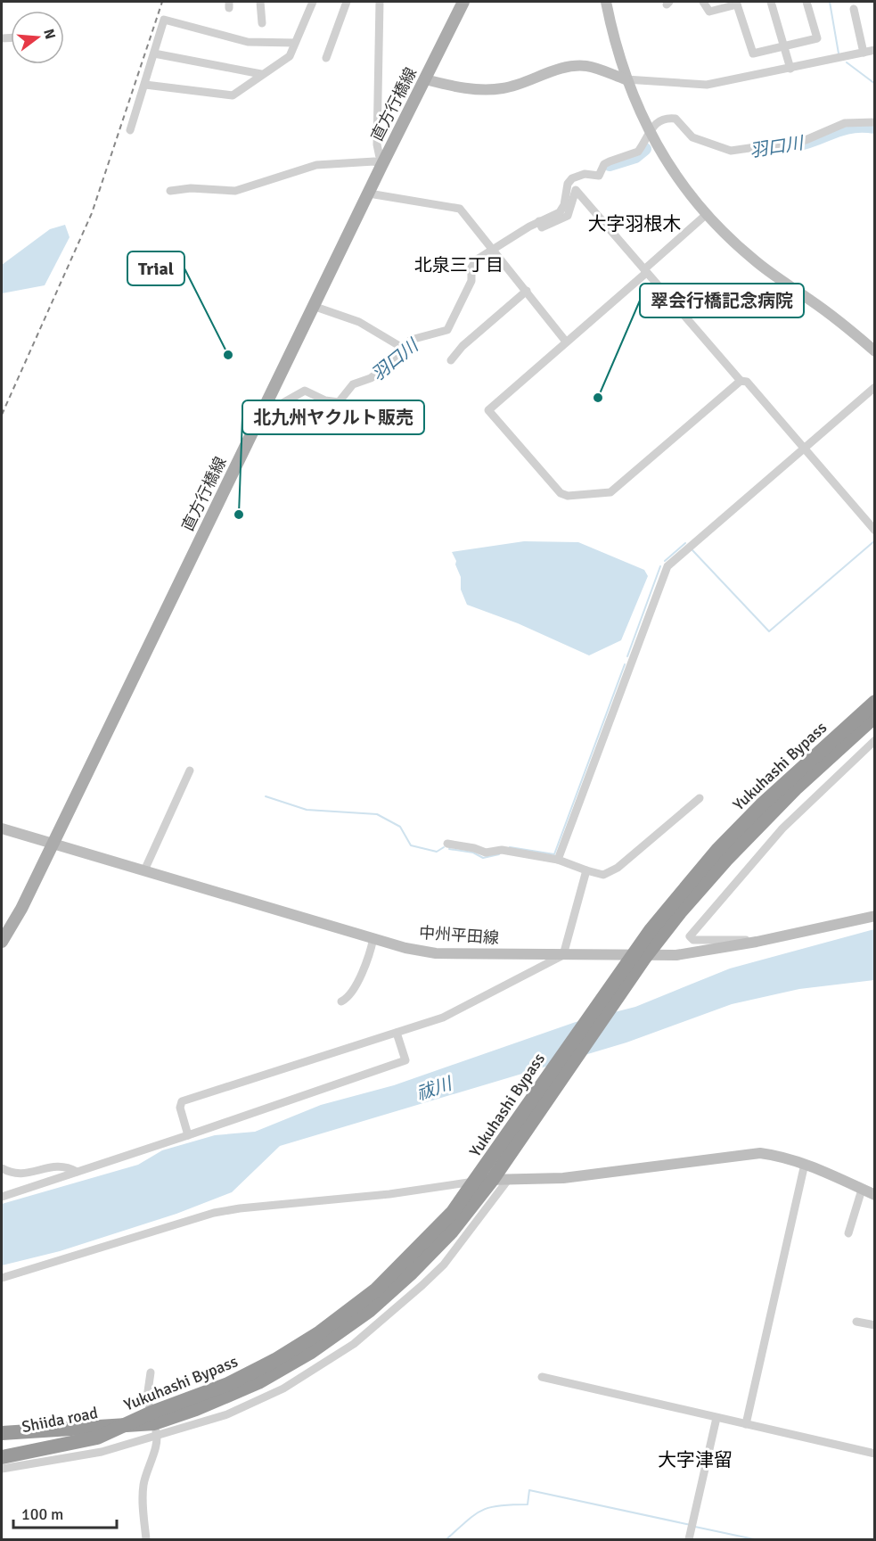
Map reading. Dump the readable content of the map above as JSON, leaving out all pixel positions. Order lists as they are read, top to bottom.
{
  "streets": {
    "highway": ["Yukuhashi Bypass", "Shiida road"],
    "main road": ["直方行橋線"],
    "street": ["中州平田線"]
  },
  "crossings": [
    ["直方行橋線", "中州平田線"],
    ["Yukuhashi Bypass", "中州平田線"],
    ["Yukuhashi Bypass", "Shiida road"]
  ],
  "districts": ["大字羽根木", "北泉三丁目", "大字津留"],
  "water": ["羽口川", "祓川"],
  "places": ["Trial", "翠会行橋記念病院", "北九州ヤクルト販売"],
  "scale_bar": "100 m",
  "north": "right"
}
